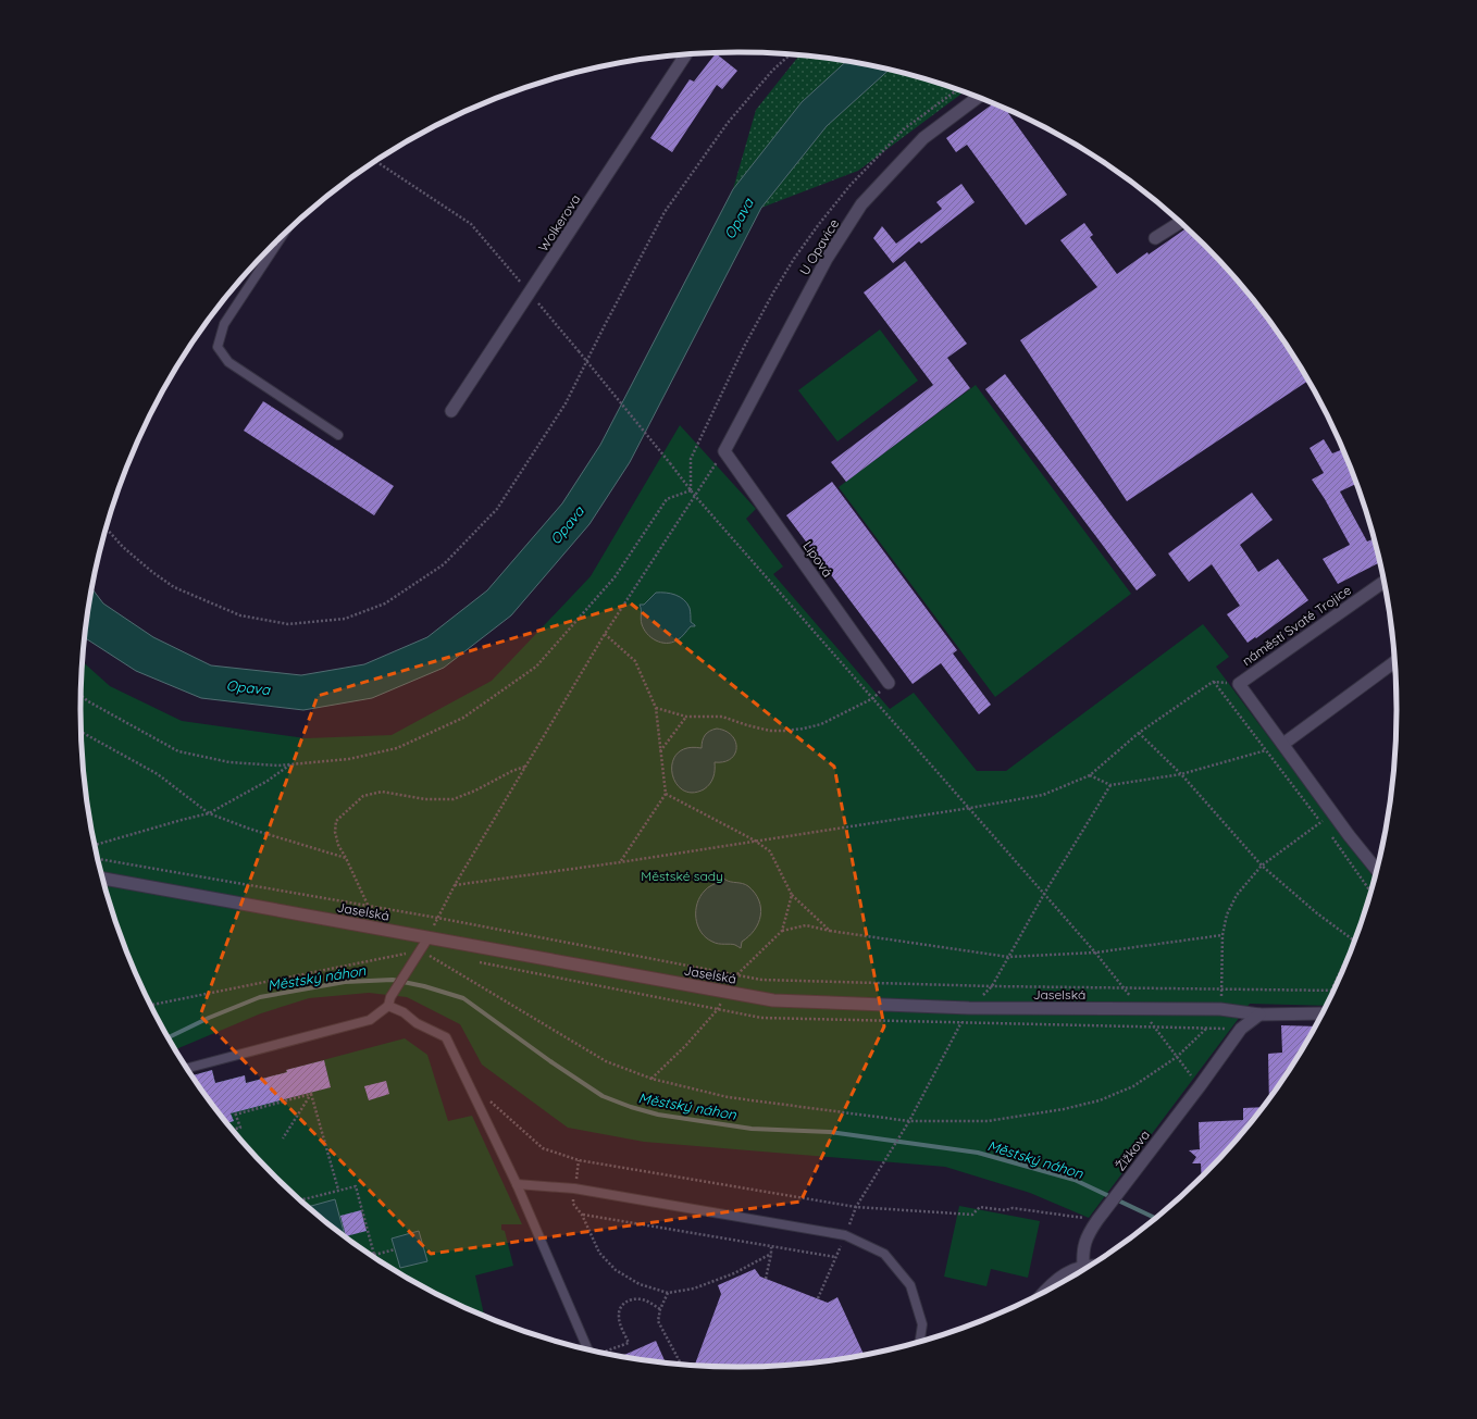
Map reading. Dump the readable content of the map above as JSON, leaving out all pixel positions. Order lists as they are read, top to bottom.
{
  "streets": {
    "street": [
      "Wolkerova",
      "U Opavice",
      "Lípová",
      "náměstí Svaté Trojice",
      "Jaselská",
      "Žižkova"
    ]
  },
  "crossings": [
    ["U Opavice", "Lípová"],
    ["Jaselská", "Žižkova"]
  ],
  "water": ["Opava", "Městský náhon"],
  "parks": ["Městské sady"]
}
